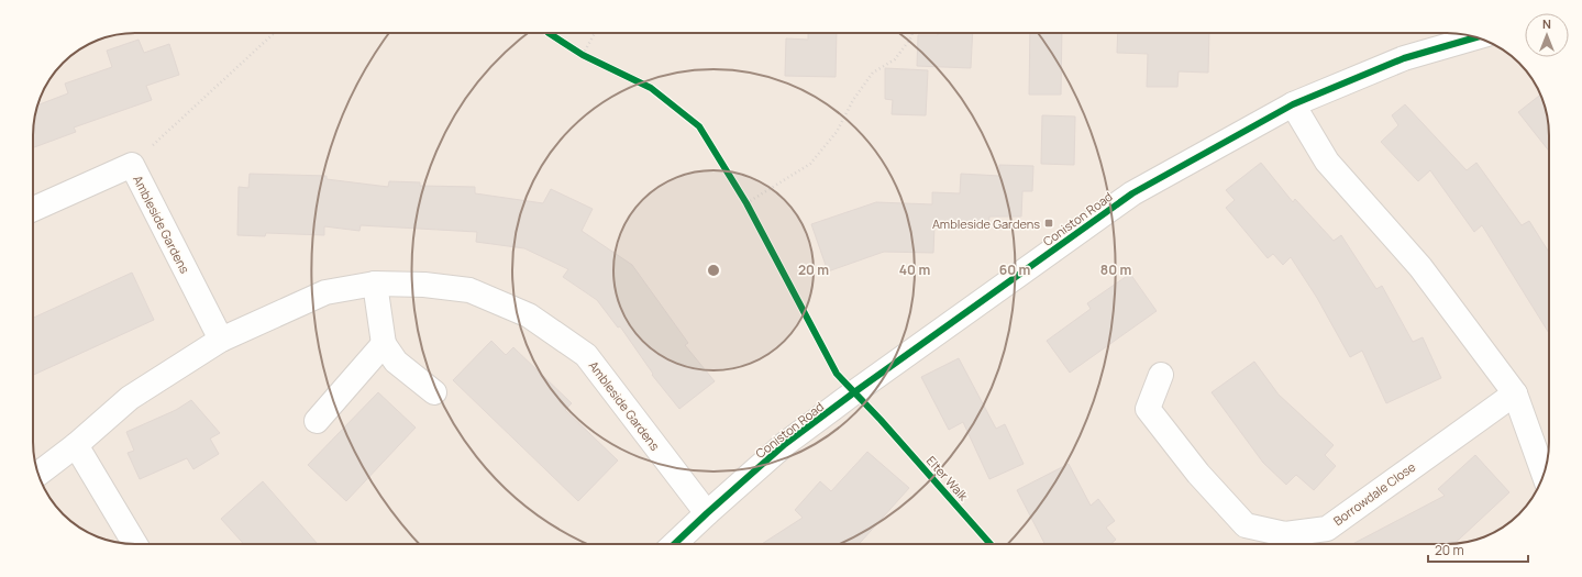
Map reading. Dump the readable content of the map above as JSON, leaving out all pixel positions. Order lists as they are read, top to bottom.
{
  "streets": {
    "street": ["Coniston Road", "Ambleside Gardens", "Borrowdale Close"],
    "cycle path": ["Elter Walk"]
  },
  "crossings": [
    ["Coniston Road", "Ambleside Gardens"]
  ],
  "places": {
    "transit": ["Ambleside Gardens"]
  },
  "scale_bar": "20 m",
  "north": "top",
  "rings": [
    "20 m",
    "40 m",
    "60 m",
    "80 m"
  ]
}
